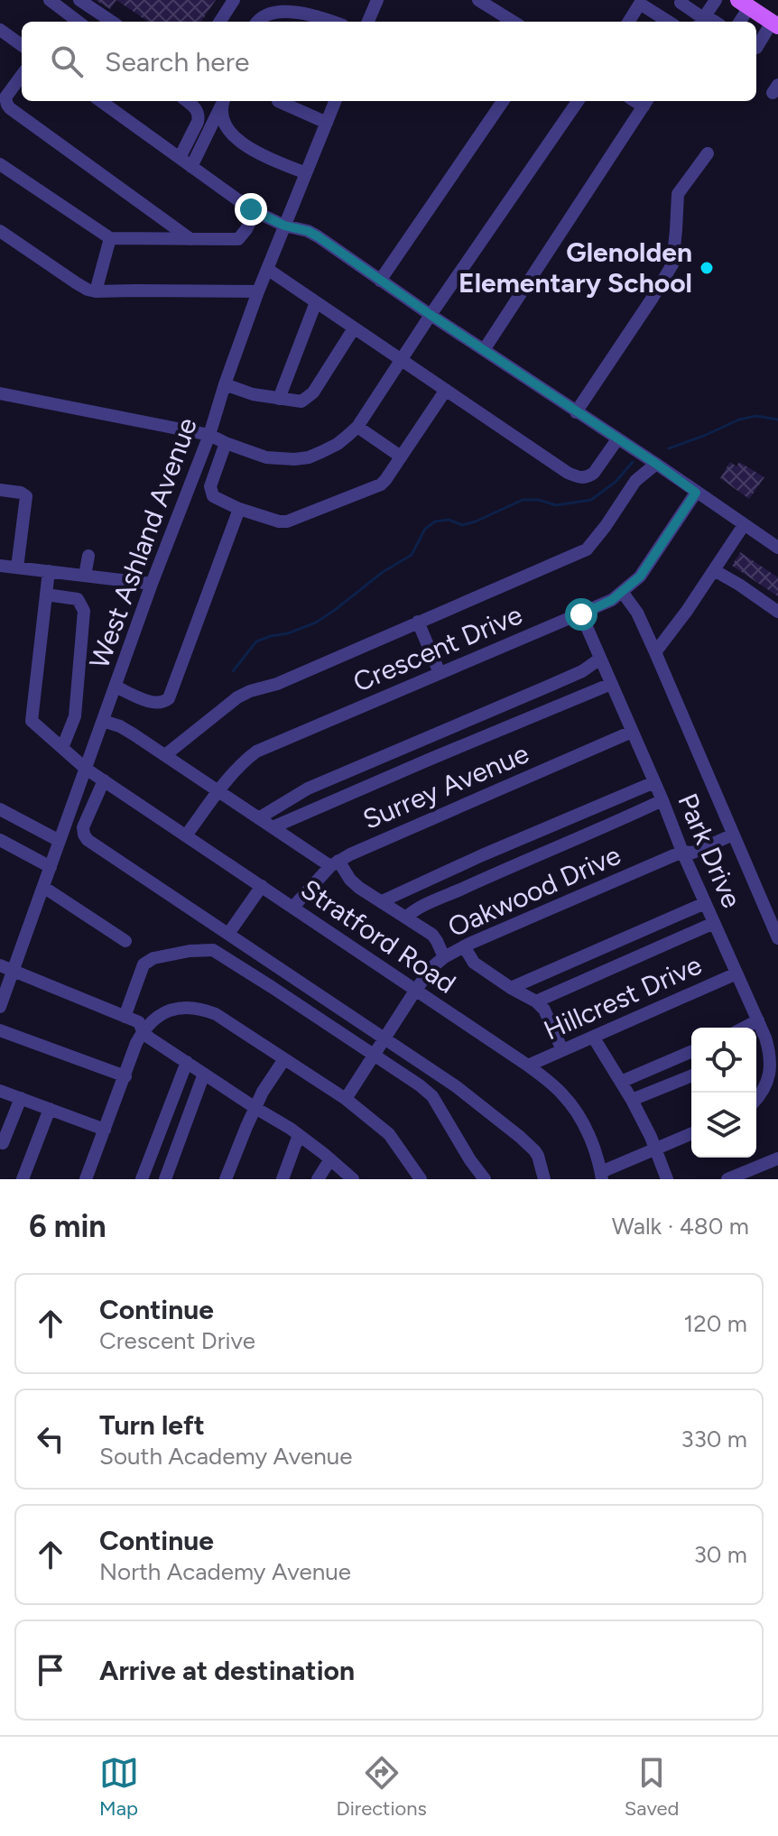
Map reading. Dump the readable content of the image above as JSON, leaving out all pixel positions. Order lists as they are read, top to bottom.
{
  "streets": {
    "street": [
      "West Ashland Avenue",
      "Crescent Drive",
      "Surrey Avenue",
      "Park Drive",
      "Oakwood Drive",
      "Stratford Road",
      "Hillcrest Drive"
    ]
  },
  "crossings": [
    ["West Ashland Avenue", "Stratford Road"],
    ["Crescent Drive", "Park Drive"],
    ["Crescent Drive", "Stratford Road"],
    ["Surrey Avenue", "Park Drive"],
    ["Surrey Avenue", "Stratford Road"],
    ["Park Drive", "Oakwood Drive"],
    ["Park Drive", "Hillcrest Drive"],
    ["Oakwood Drive", "Stratford Road"],
    ["Stratford Road", "Hillcrest Drive"]
  ],
  "places": ["Glenolden Elementary School"],
  "page": {
    "search": "Search here",
    "heading": ["6 min", "Walk · 480 m"],
    "list": [
      ["Continue", "Crescent Drive", "120 m"],
      ["Turn left", "South Academy Avenue", "330 m"],
      ["Continue", "North Academy Avenue", "30 m"],
      "Arrive at destination"
    ],
    "nav": ["Map", "Directions", "Saved"]
  }
}
